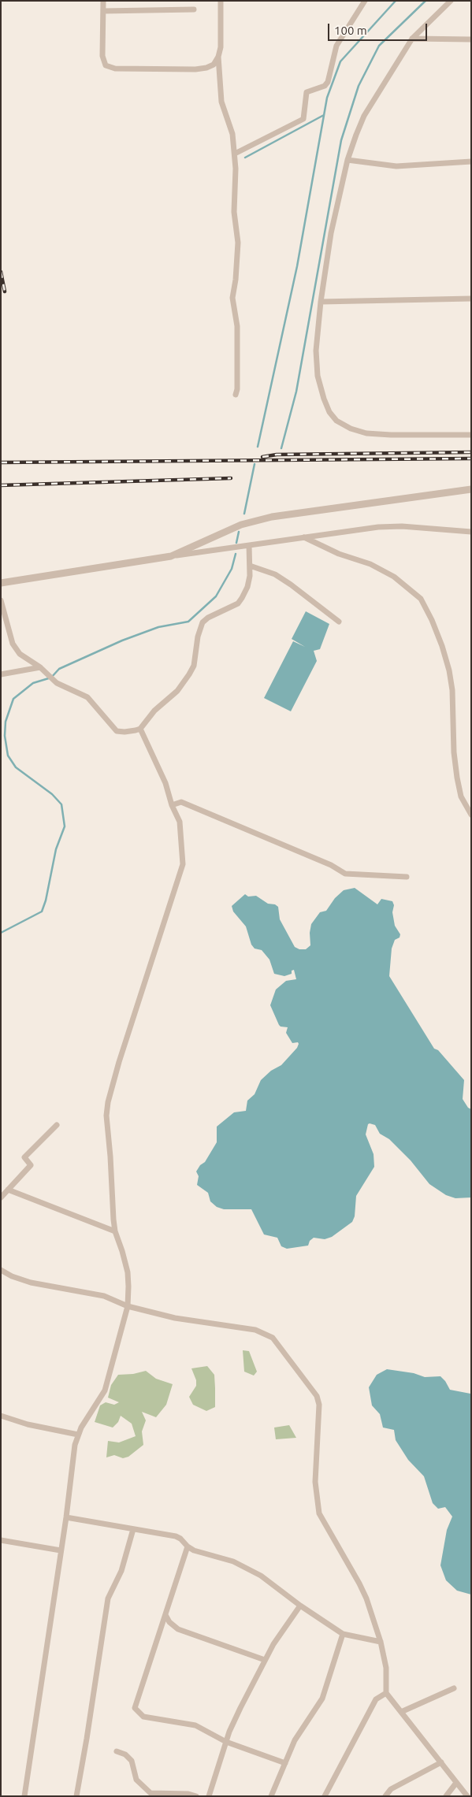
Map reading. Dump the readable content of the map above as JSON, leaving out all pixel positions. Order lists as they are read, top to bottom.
{
  "scale_bar": "100 m"
}
